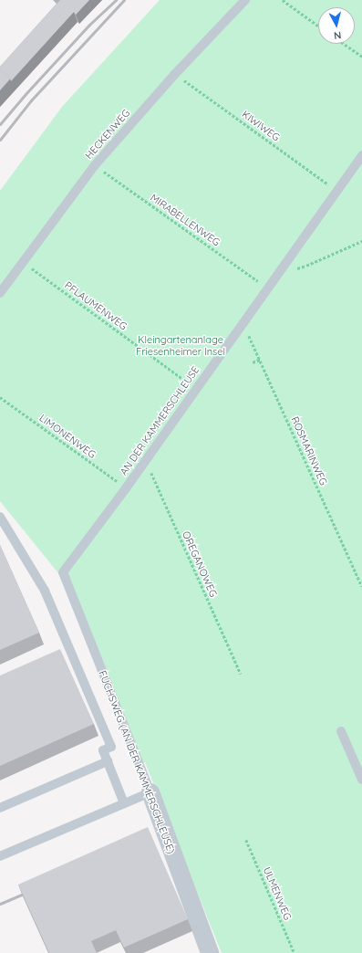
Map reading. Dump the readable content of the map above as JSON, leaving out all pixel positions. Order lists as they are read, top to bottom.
{
  "streets": {
    "street": ["FUCHSWEG (AN DER KAMMERSCHLEUSE)"],
    "lane": ["HECKENWEG", "AN DER KAMMERSCHLEUSE"],
    "path": [
      "KIWIWEG",
      "MIRABELLENWEG",
      "PFLAUMENWEG",
      "LIMONENWEG",
      "ROSMARINWEG",
      "OREGANOWEG",
      "ULMENWEG"
    ]
  },
  "crossings": [
    ["KIWIWEG", "HECKENWEG"],
    ["KIWIWEG", "AN DER KAMMERSCHLEUSE"],
    ["HECKENWEG", "MIRABELLENWEG"],
    ["HECKENWEG", "PFLAUMENWEG"],
    ["MIRABELLENWEG", "AN DER KAMMERSCHLEUSE"],
    ["PFLAUMENWEG", "AN DER KAMMERSCHLEUSE"],
    ["AN DER KAMMERSCHLEUSE", "LIMONENWEG"],
    ["AN DER KAMMERSCHLEUSE", "ROSMARINWEG"],
    ["AN DER KAMMERSCHLEUSE", "OREGANOWEG"],
    ["AN DER KAMMERSCHLEUSE", "FUCHSWEG (AN DER KAMMERSCHLEUSE)"]
  ],
  "parks": ["Kleingartenanlage Friesenheimer Insel"],
  "north": "bottom"
}
